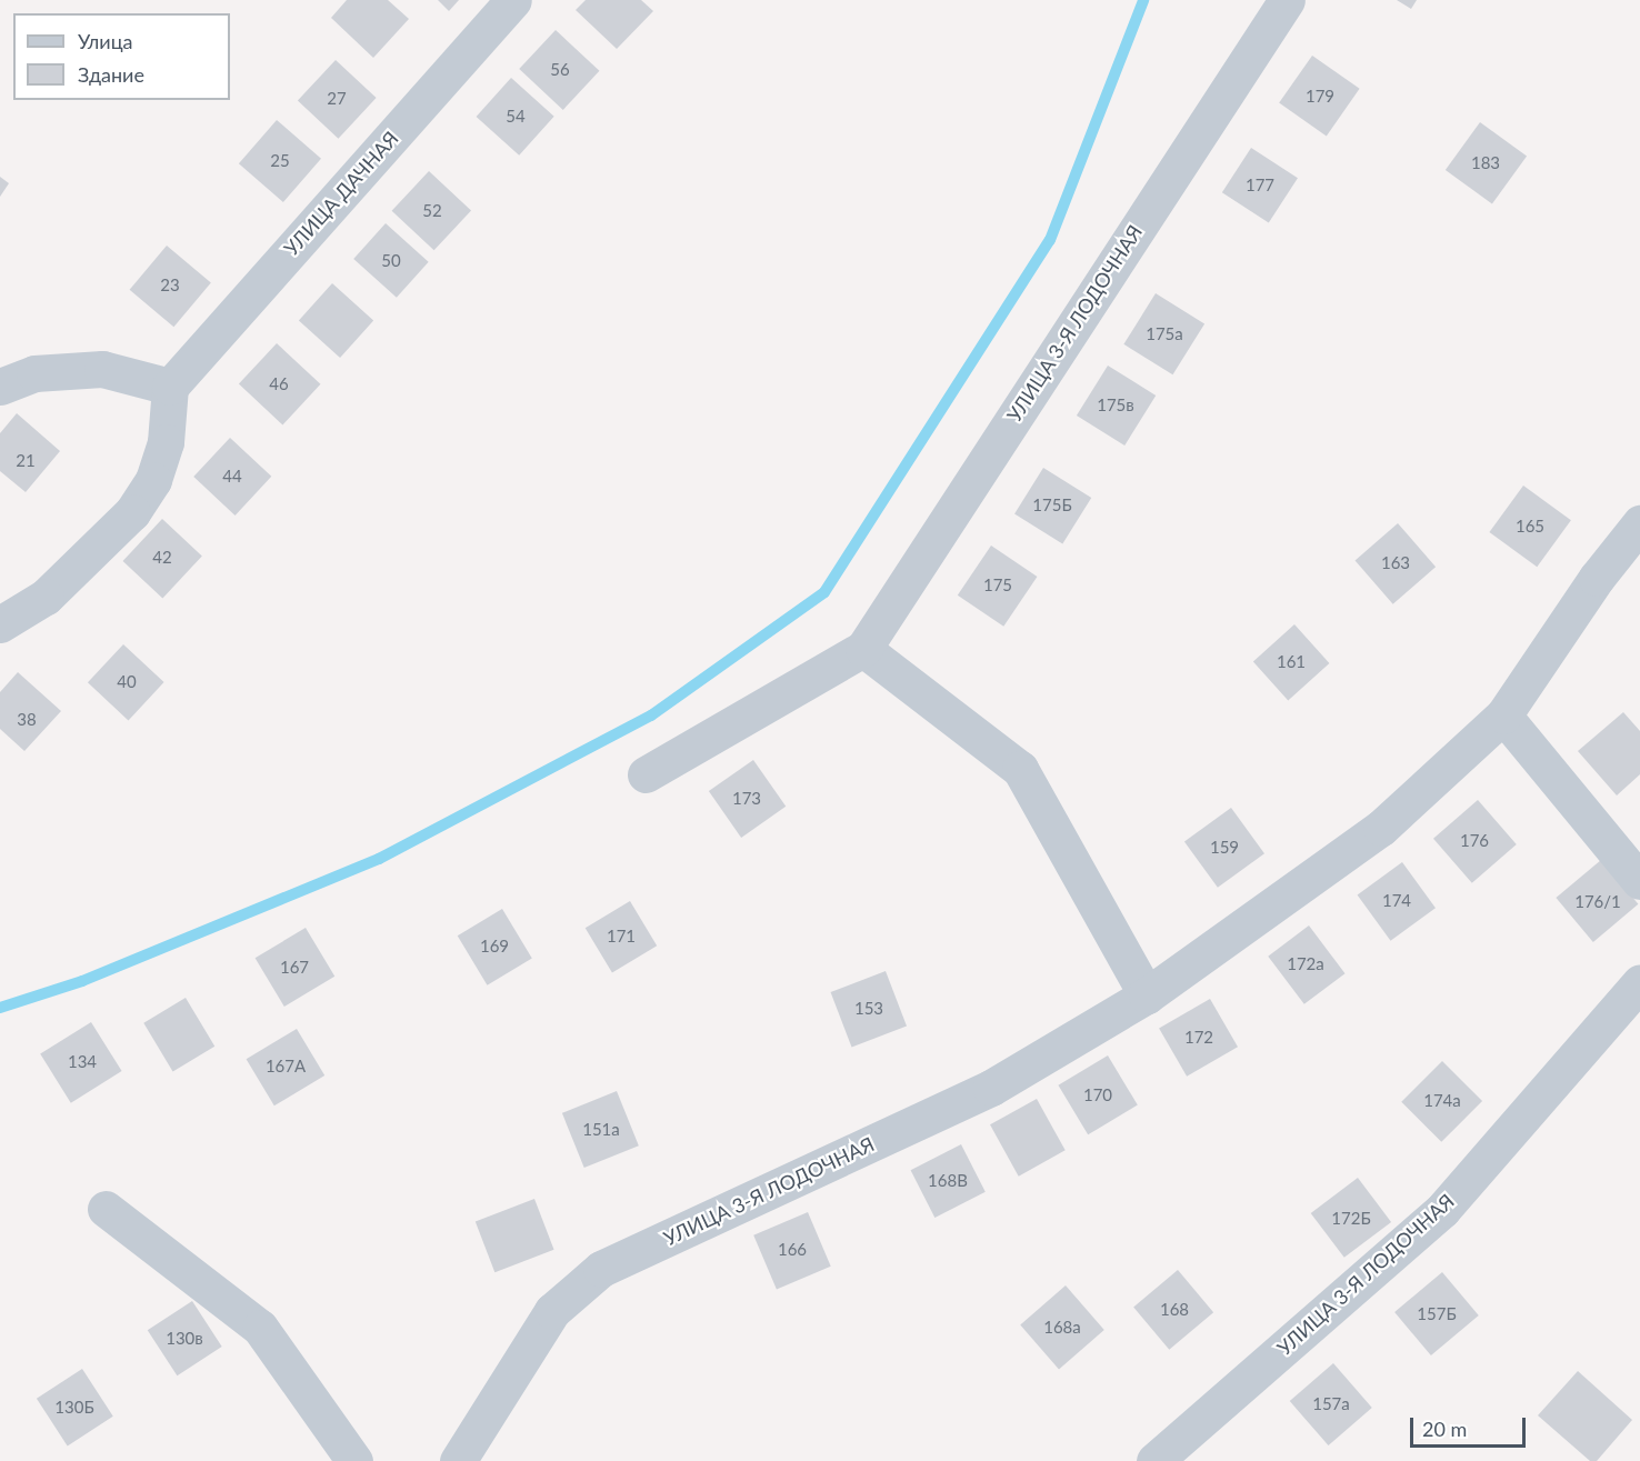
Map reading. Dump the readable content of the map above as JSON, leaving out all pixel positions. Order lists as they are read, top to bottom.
{
  "streets": {
    "street": ["УЛИЦА ДАЧНАЯ", "УЛИЦА 3-Я ЛОДОЧНАЯ"]
  },
  "house_numbers": [
    "56",
    "179",
    "27",
    "54",
    "25",
    "183",
    "177",
    "52",
    "50",
    "23",
    "175а",
    "46",
    "175в",
    "21",
    "44",
    "175Б",
    "165",
    "42",
    "163",
    "175",
    "161",
    "40",
    "38",
    "173",
    "176",
    "159",
    "174",
    "176/1",
    "171",
    "169",
    "172а",
    "167",
    "153",
    "172",
    "134",
    "167А",
    "170",
    "174а",
    "151а",
    "168В",
    "172Б",
    "166",
    "168",
    "157Б",
    "168а",
    "130в",
    "157а",
    "130Б"
  ],
  "legend": ["Улица", "Здание"],
  "scale_bar": "20 m"
}
